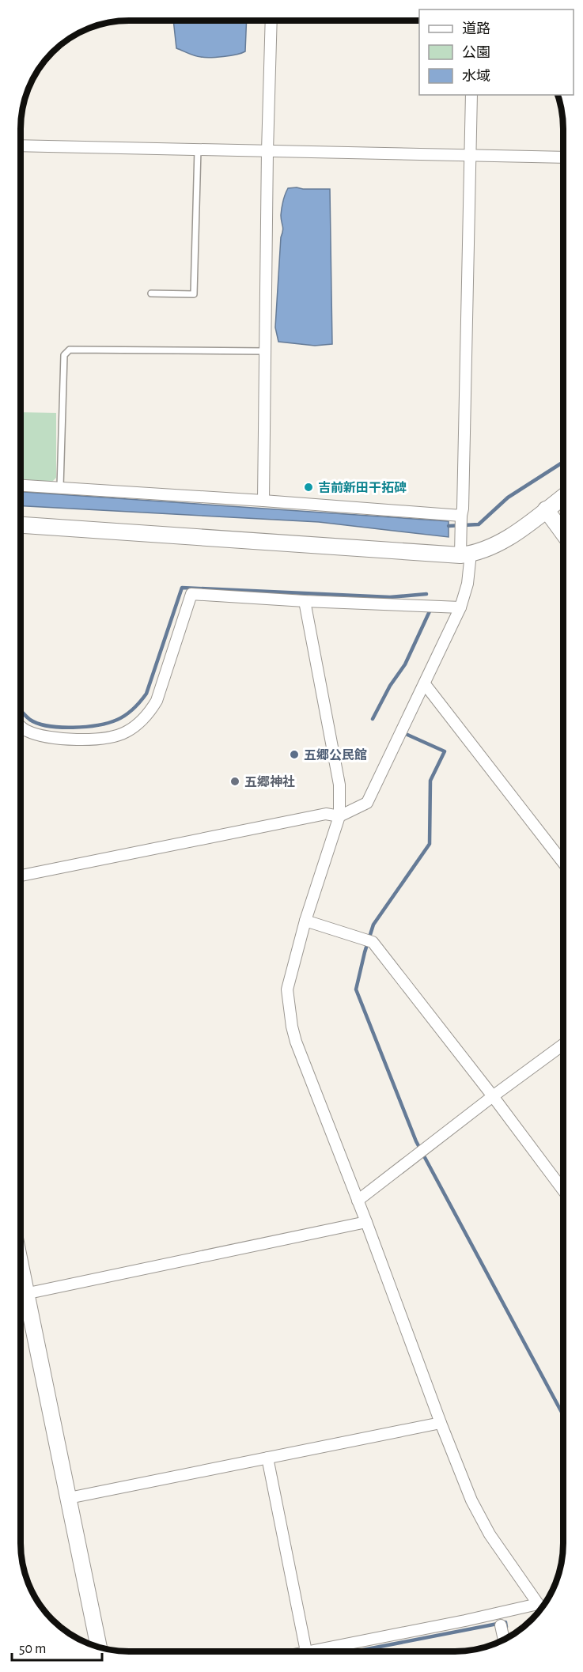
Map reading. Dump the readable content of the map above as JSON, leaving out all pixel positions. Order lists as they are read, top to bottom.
{
  "places": ["吉前新田干拓碑", "五郷公民館", "五郷神社"],
  "legend": ["道路", "公園", "水域"],
  "scale_bar": "50 m"
}
